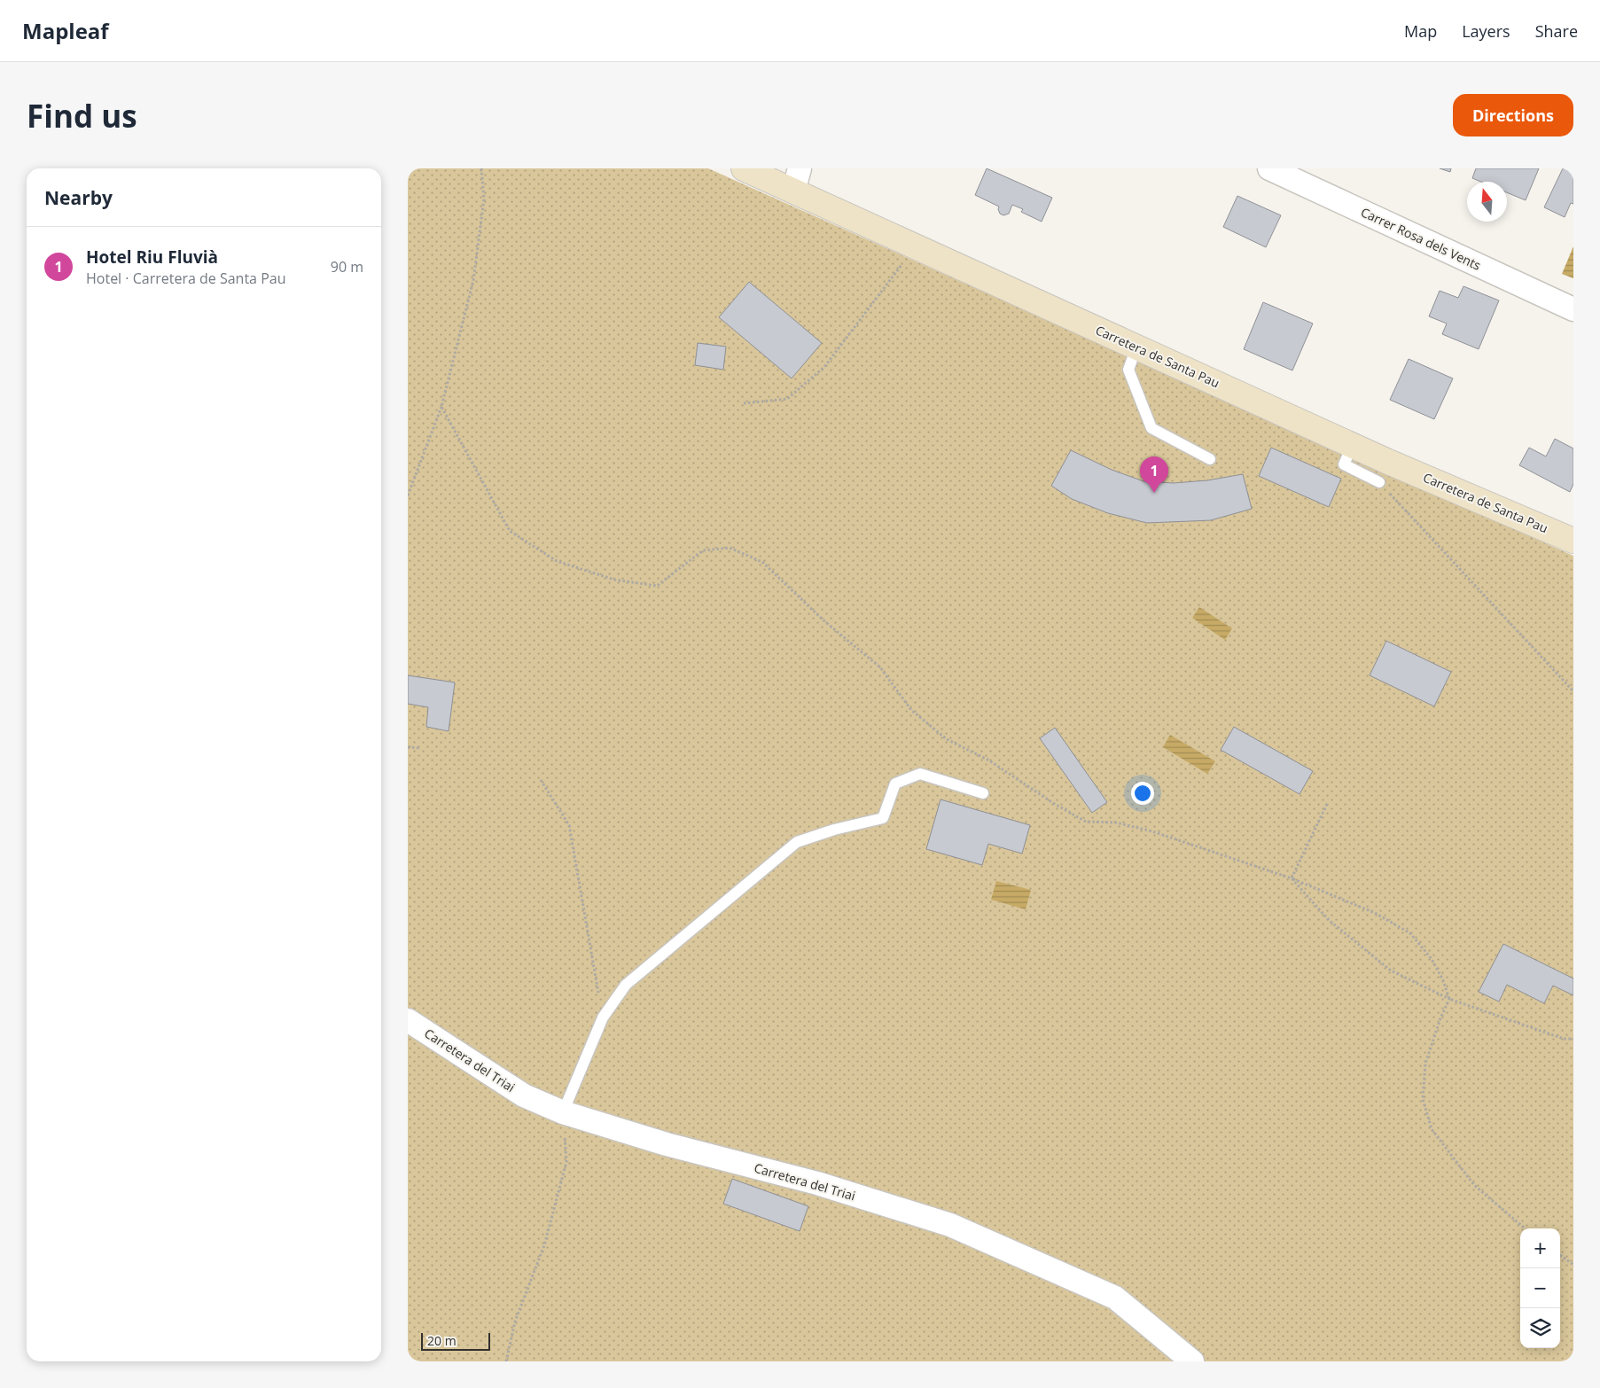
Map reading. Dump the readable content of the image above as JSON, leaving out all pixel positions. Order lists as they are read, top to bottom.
{
  "streets": {
    "main road": ["Carretera de Santa Pau"],
    "street": ["Carrer Rosa dels Vents", "Carretera del Triai"]
  },
  "scale_bar": "20 m",
  "north": "top",
  "page": {
    "header": "Mapleaf",
    "nav": ["Map", "Layers", "Share"],
    "buttons": "Directions",
    "title": "Find us",
    "heading": "Nearby",
    "list": [
      {
        "mark": "1",
        "name": "Hotel Riu Fluvià",
        "note": "Hotel · Carretera de Santa Pau",
        "value": "90 m"
      }
    ],
    "pins": "1",
    "map_buttons": ["+", "−"],
    "scale": "20 m"
  }
}
